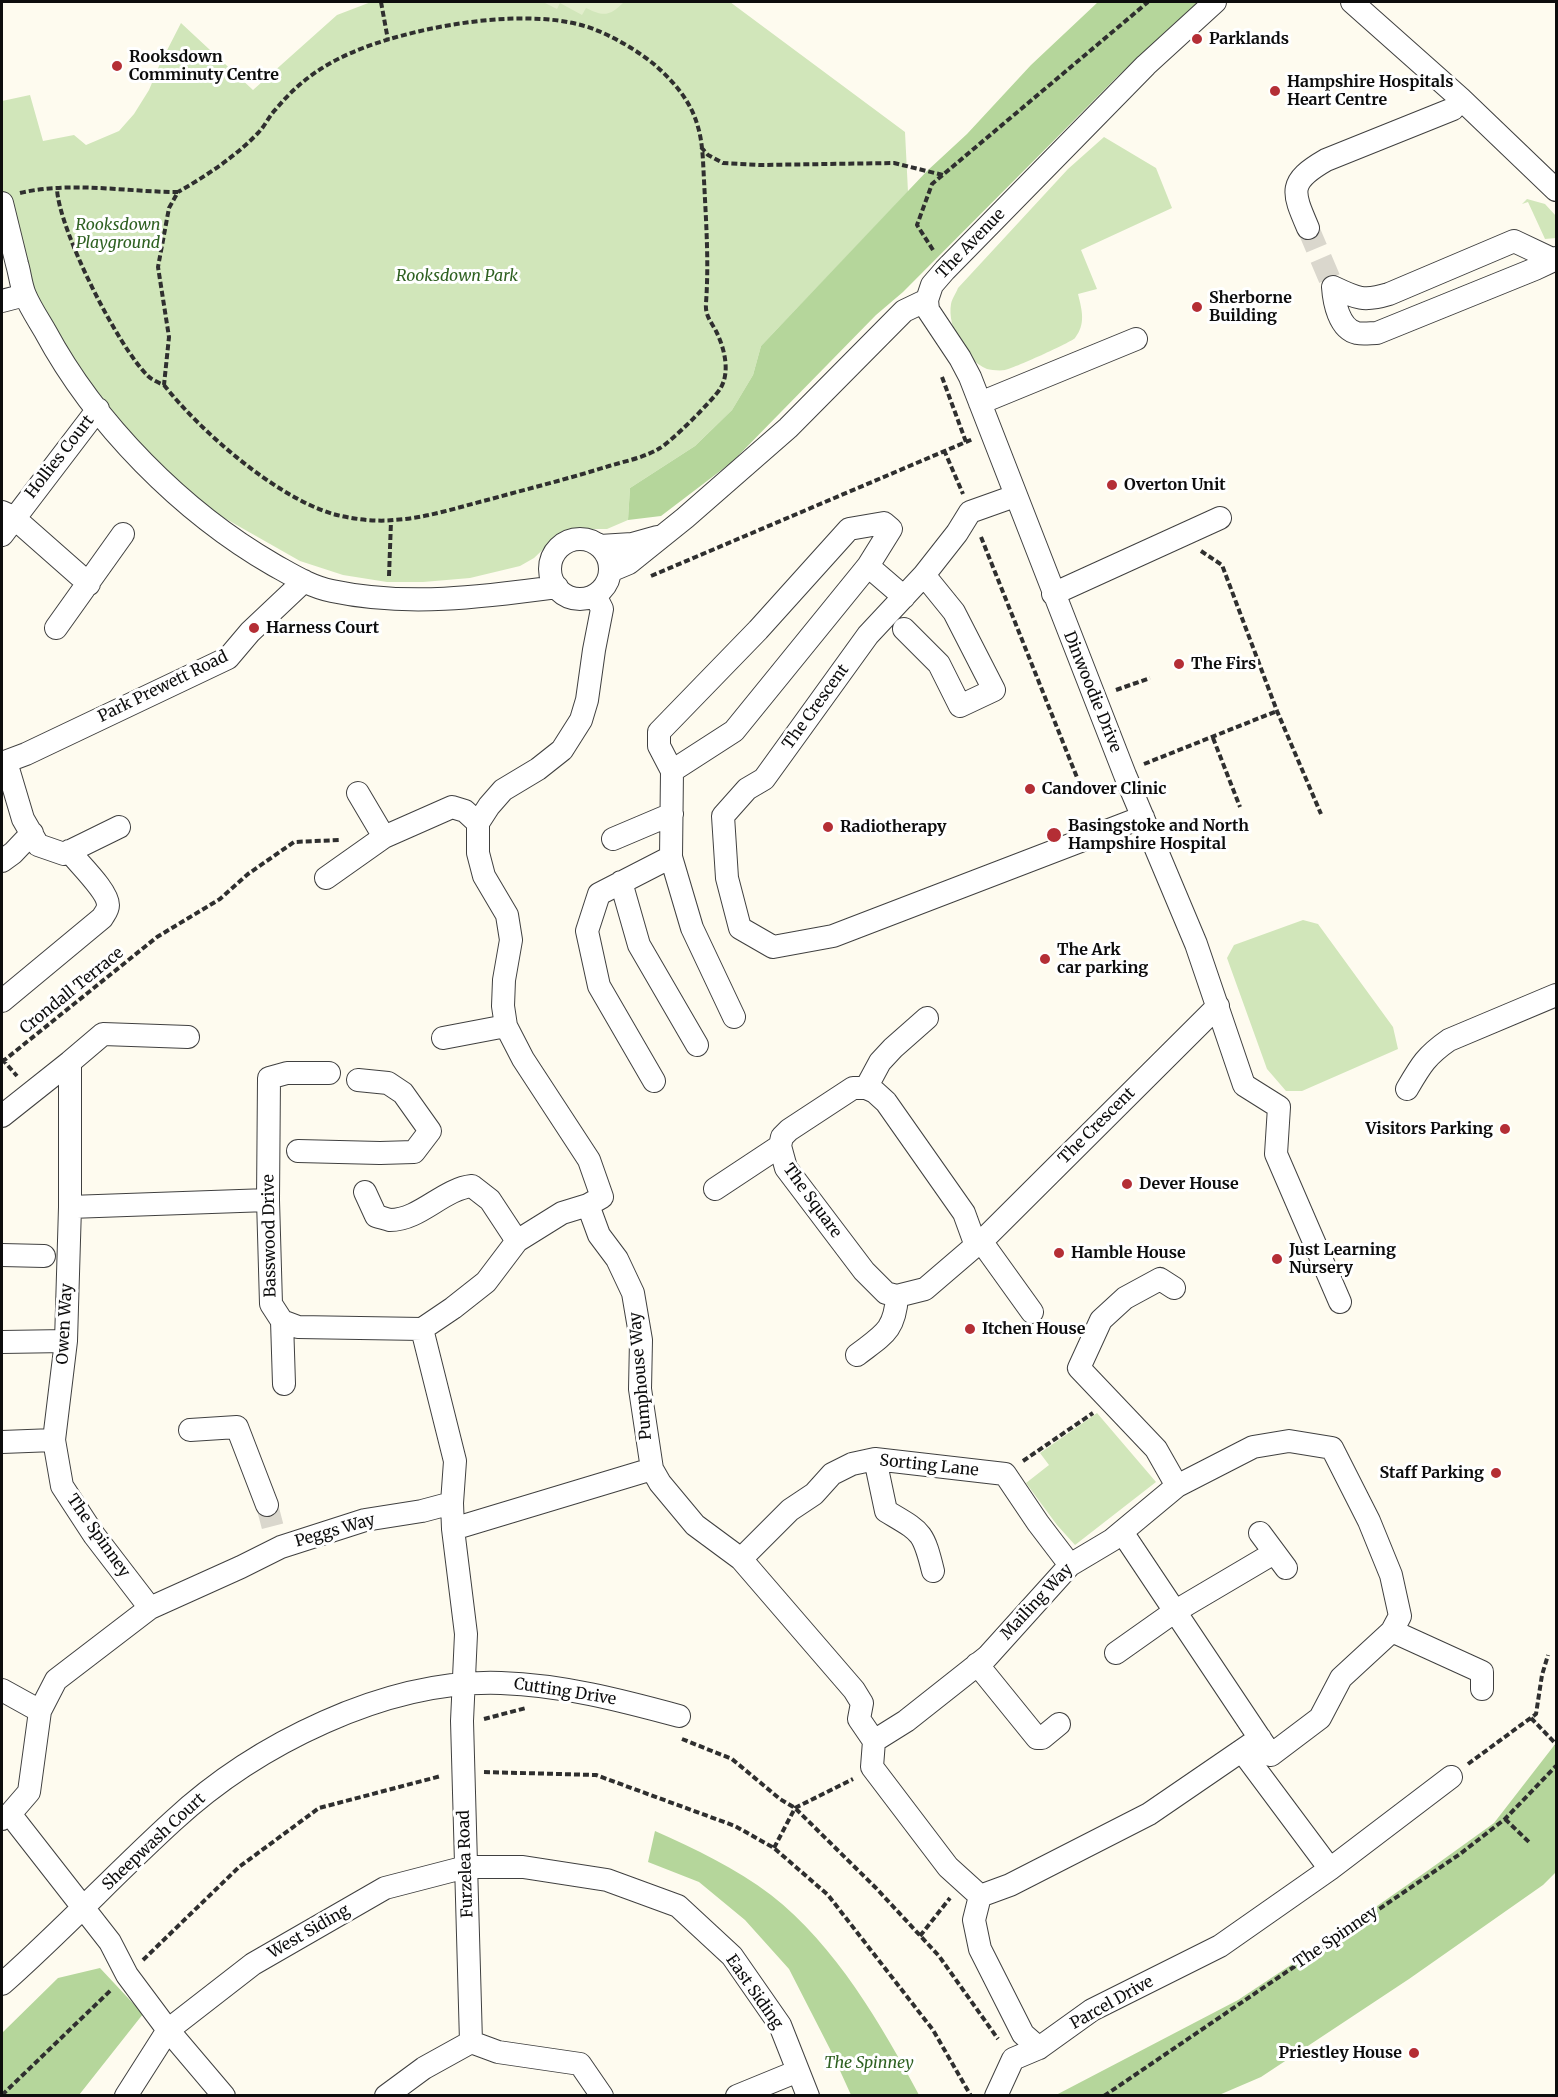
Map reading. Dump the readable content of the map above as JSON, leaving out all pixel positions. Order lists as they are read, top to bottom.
{
  "streets": {
    "street": [
      "The Avenue",
      "Hollies Court",
      "Park Prewett Road",
      "Dinwoodie Drive",
      "The Crescent",
      "The Square",
      "Basswood Drive",
      "Owen Way",
      "Pumphouse Way",
      "Sorting Lane",
      "Peggs Way",
      "The Spinney",
      "Mailing Way",
      "Cutting Drive",
      "Sheepwash Court",
      "Furzelea Road",
      "West Siding",
      "East Siding",
      "Parcel Drive"
    ],
    "path": ["Crondall Terrace"]
  },
  "crossings": [
    ["The Avenue", "Dinwoodie Drive"],
    ["Dinwoodie Drive", "The Crescent"],
    ["Owen Way", "The Spinney"],
    ["Pumphouse Way", "Sorting Lane"],
    ["Pumphouse Way", "Mailing Way"],
    ["Peggs Way", "The Spinney"],
    ["Cutting Drive", "Sheepwash Court"],
    ["Cutting Drive", "Furzelea Road"],
    ["Sheepwash Court", "Furzelea Road"],
    ["Furzelea Road", "West Siding"],
    ["Furzelea Road", "East Siding"],
    ["West Siding", "East Siding"]
  ],
  "parks": ["Rooksdown Playground", "Rooksdown Park", "The Spinney"],
  "places": [
    "Parklands",
    "Rooksdown Comminuty Centre",
    "Hampshire Hospitals Heart Centre",
    "Sherborne Building",
    "Overton Unit",
    "Harness Court",
    "The Firs",
    "Candover Clinic",
    "Radiotherapy",
    "Basingstoke and North Hampshire Hospital",
    "The Ark car parking",
    "Visitors Parking",
    "Dever House",
    "Hamble House",
    "Just Learning Nursery",
    "Itchen House",
    "Staff Parking",
    "Priestley House"
  ]
}
